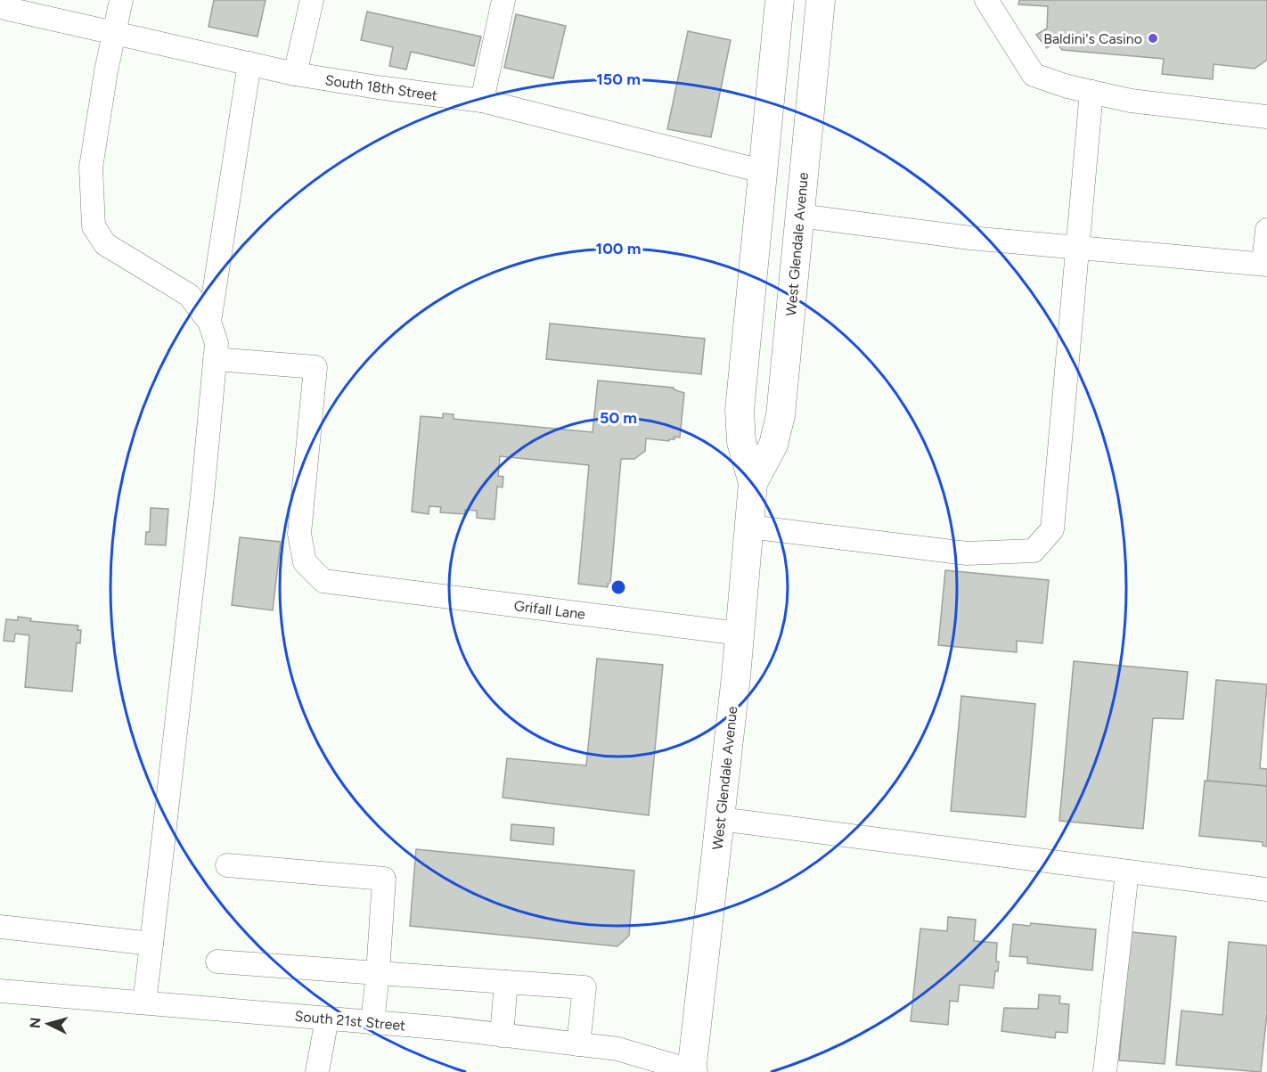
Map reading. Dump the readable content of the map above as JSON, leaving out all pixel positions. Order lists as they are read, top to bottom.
{
  "streets": {
    "main road": ["West Glendale Avenue"],
    "street": ["South 18th Street", "Grifall Lane", "South 21st Street"]
  },
  "crossings": [
    ["South 18th Street", "West Glendale Avenue"],
    ["West Glendale Avenue", "Grifall Lane"],
    ["West Glendale Avenue", "South 21st Street"]
  ],
  "places": ["Baldini's Casino"],
  "north": "left",
  "rings": ["150 m", "100 m", "50 m"]
}
